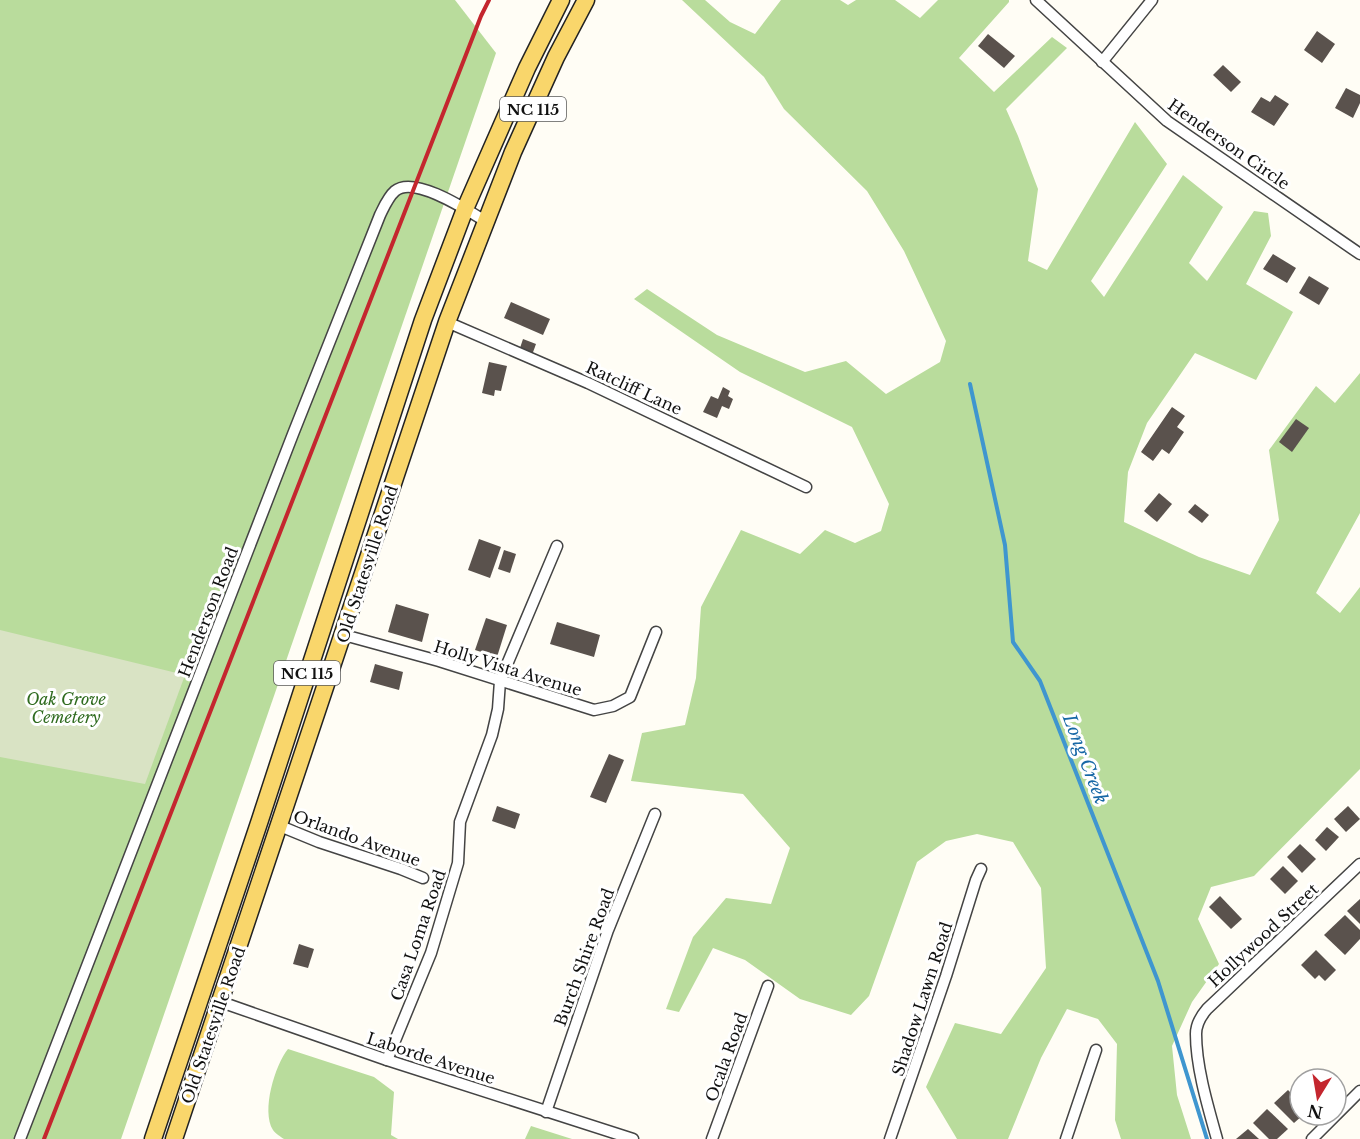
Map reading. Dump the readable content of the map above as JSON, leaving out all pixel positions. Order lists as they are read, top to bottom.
{
  "streets": {
    "main road": ["NC 115", "Old Statesville Road"],
    "street": [
      "Henderson Circle",
      "Ratcliff Lane",
      "Henderson Road",
      "Holly Vista Avenue",
      "Orlando Avenue",
      "Casa Loma Road",
      "Hollywood Street",
      "Burch Shire Road",
      "Shadow Lawn Road",
      "Ocala Road",
      "Laborde Avenue"
    ]
  },
  "crossings": [
    ["Ratcliff Lane", "Old Statesville Road"],
    ["Old Statesville Road", "Henderson Road"],
    ["Old Statesville Road", "Holly Vista Avenue"],
    ["Old Statesville Road", "Orlando Avenue"],
    ["Old Statesville Road", "Laborde Avenue"],
    ["Holly Vista Avenue", "Casa Loma Road"],
    ["Casa Loma Road", "Laborde Avenue"],
    ["Burch Shire Road", "Laborde Avenue"]
  ],
  "water": ["Long Creek"],
  "parks": ["Oak Grove Cemetery"],
  "north": "bottom"
}
